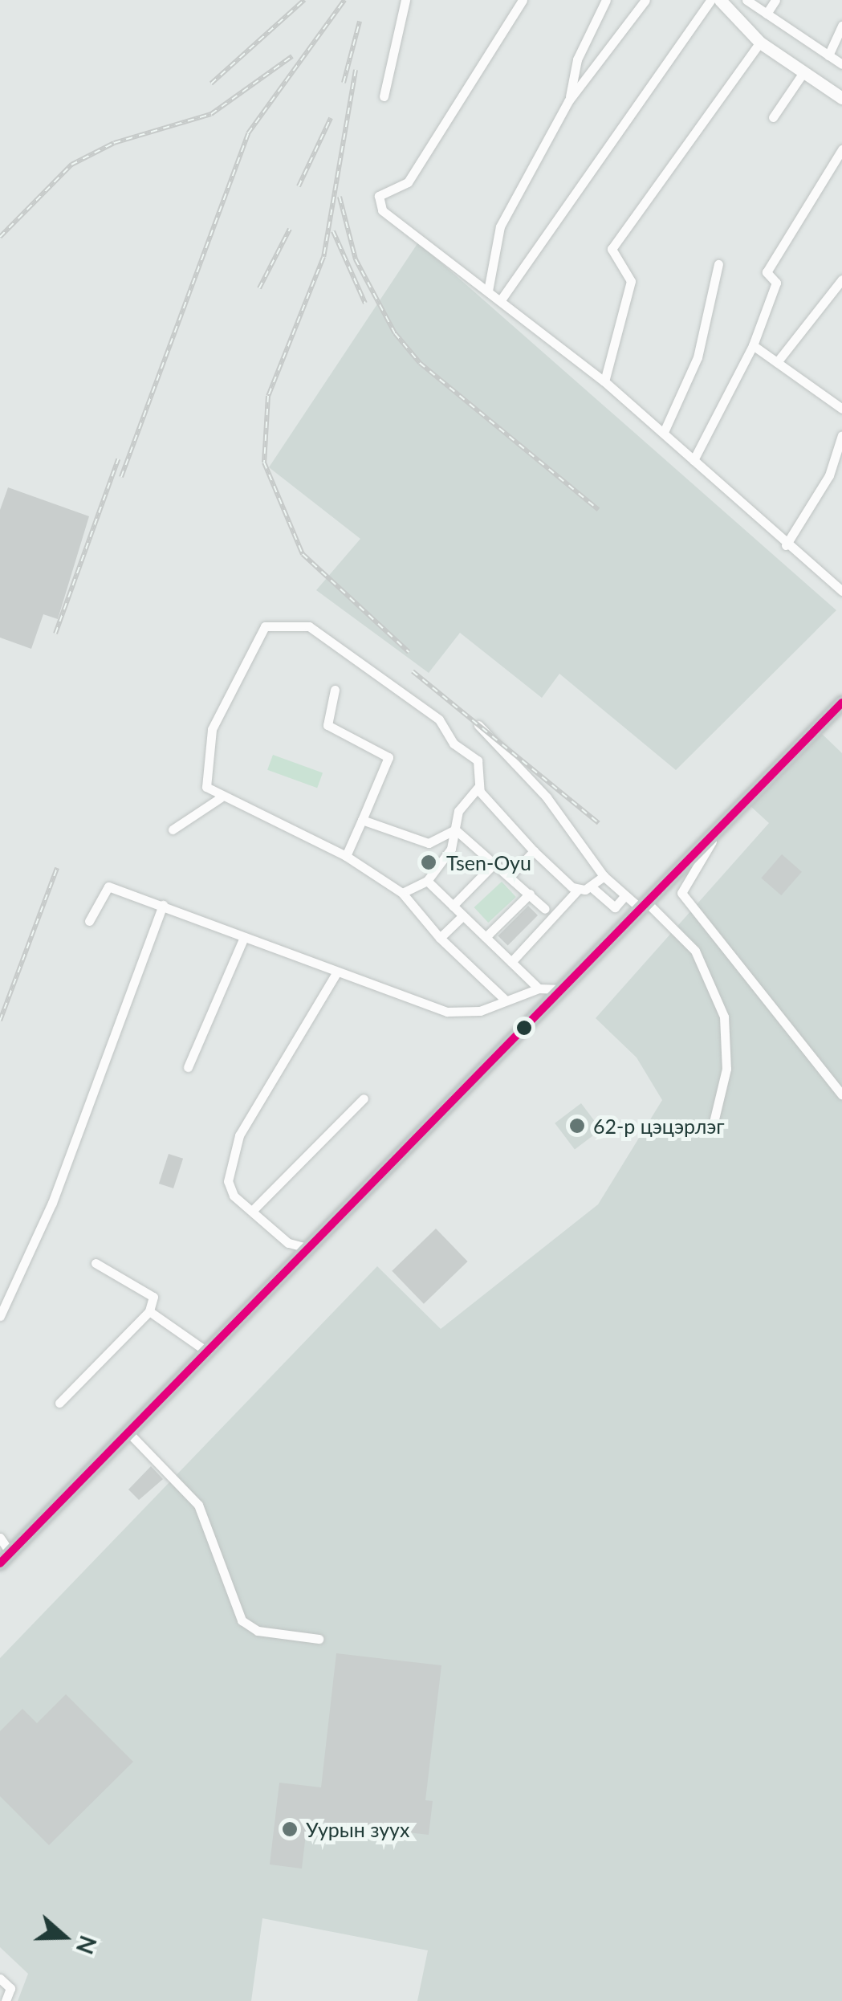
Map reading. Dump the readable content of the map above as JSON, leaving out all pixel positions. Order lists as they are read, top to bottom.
{
  "places": ["Tsen-Oyu", "62-р цэцэрлэг", "Уурын зуух"],
  "north": "right"
}
